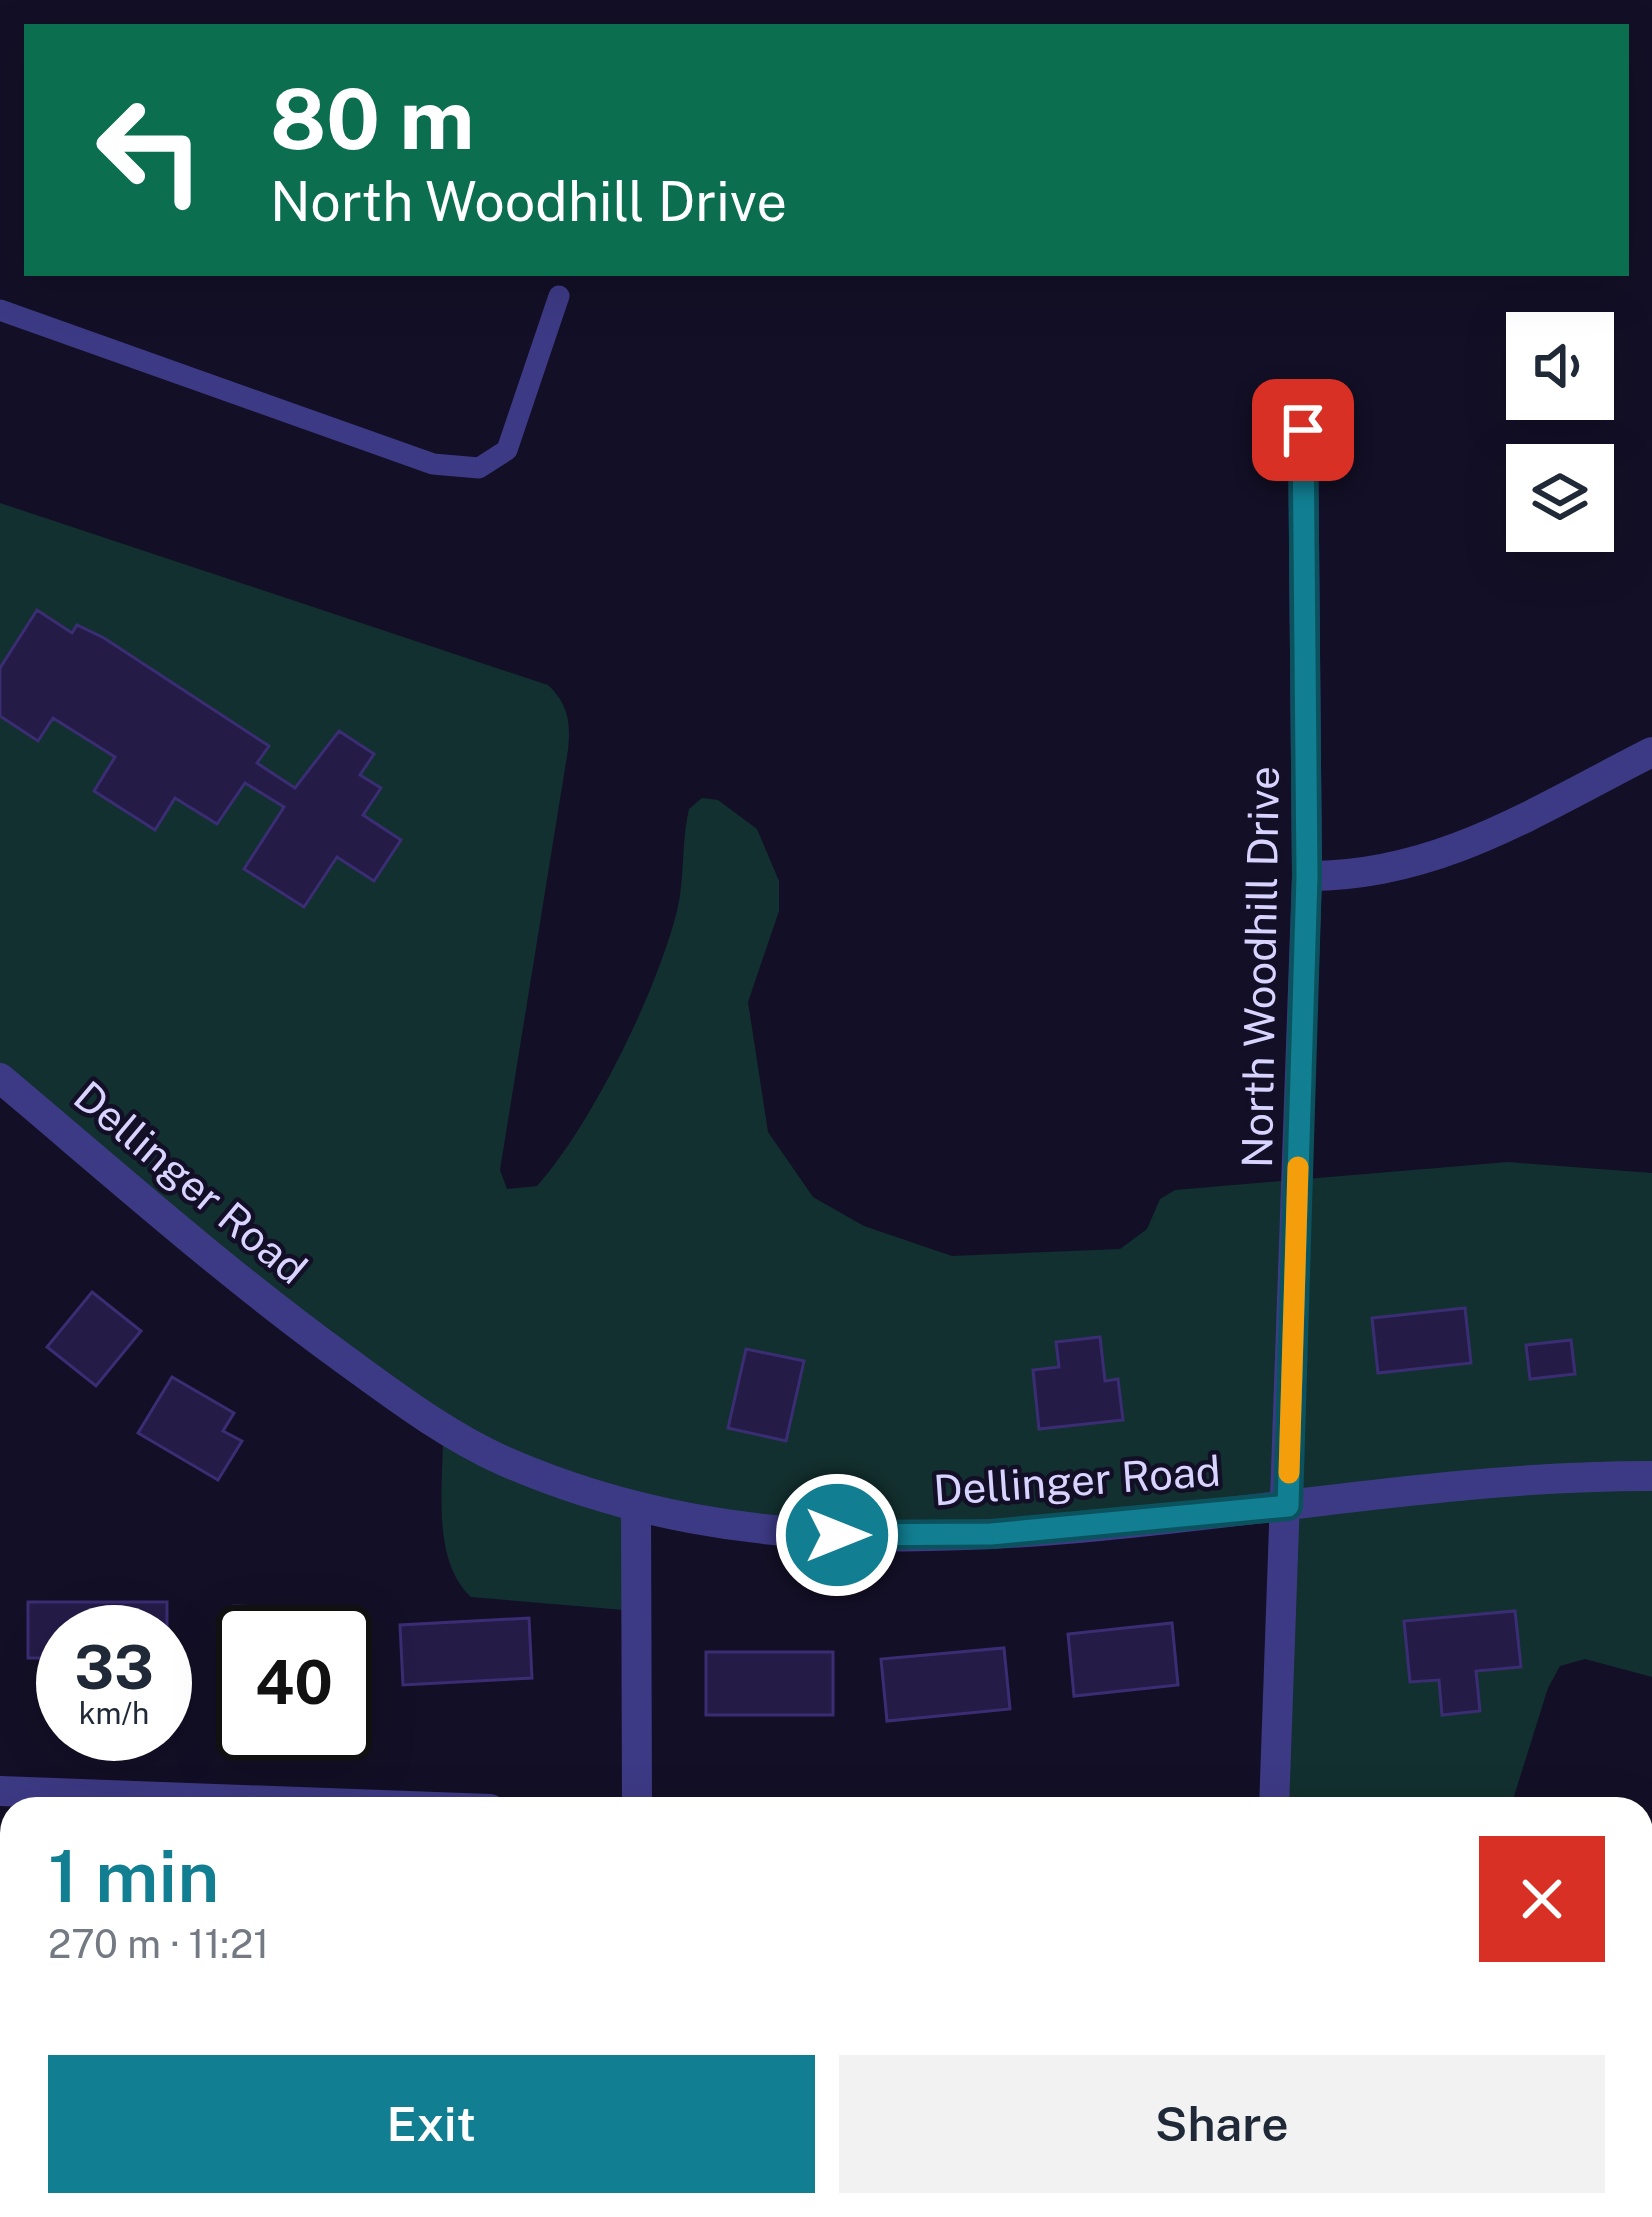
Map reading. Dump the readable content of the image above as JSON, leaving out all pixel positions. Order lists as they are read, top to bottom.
{
  "streets": {
    "street": ["North Woodhill Drive", "Dellinger Road"]
  },
  "crossings": [
    ["North Woodhill Drive", "Dellinger Road"]
  ],
  "page": {
    "turn": ["80 m", "North Woodhill Drive"],
    "speed": "33 km/h",
    "limit": "40",
    "heading": ["1 min", "270 m · 11:21"],
    "buttons": ["Exit", "Share"]
  }
}
